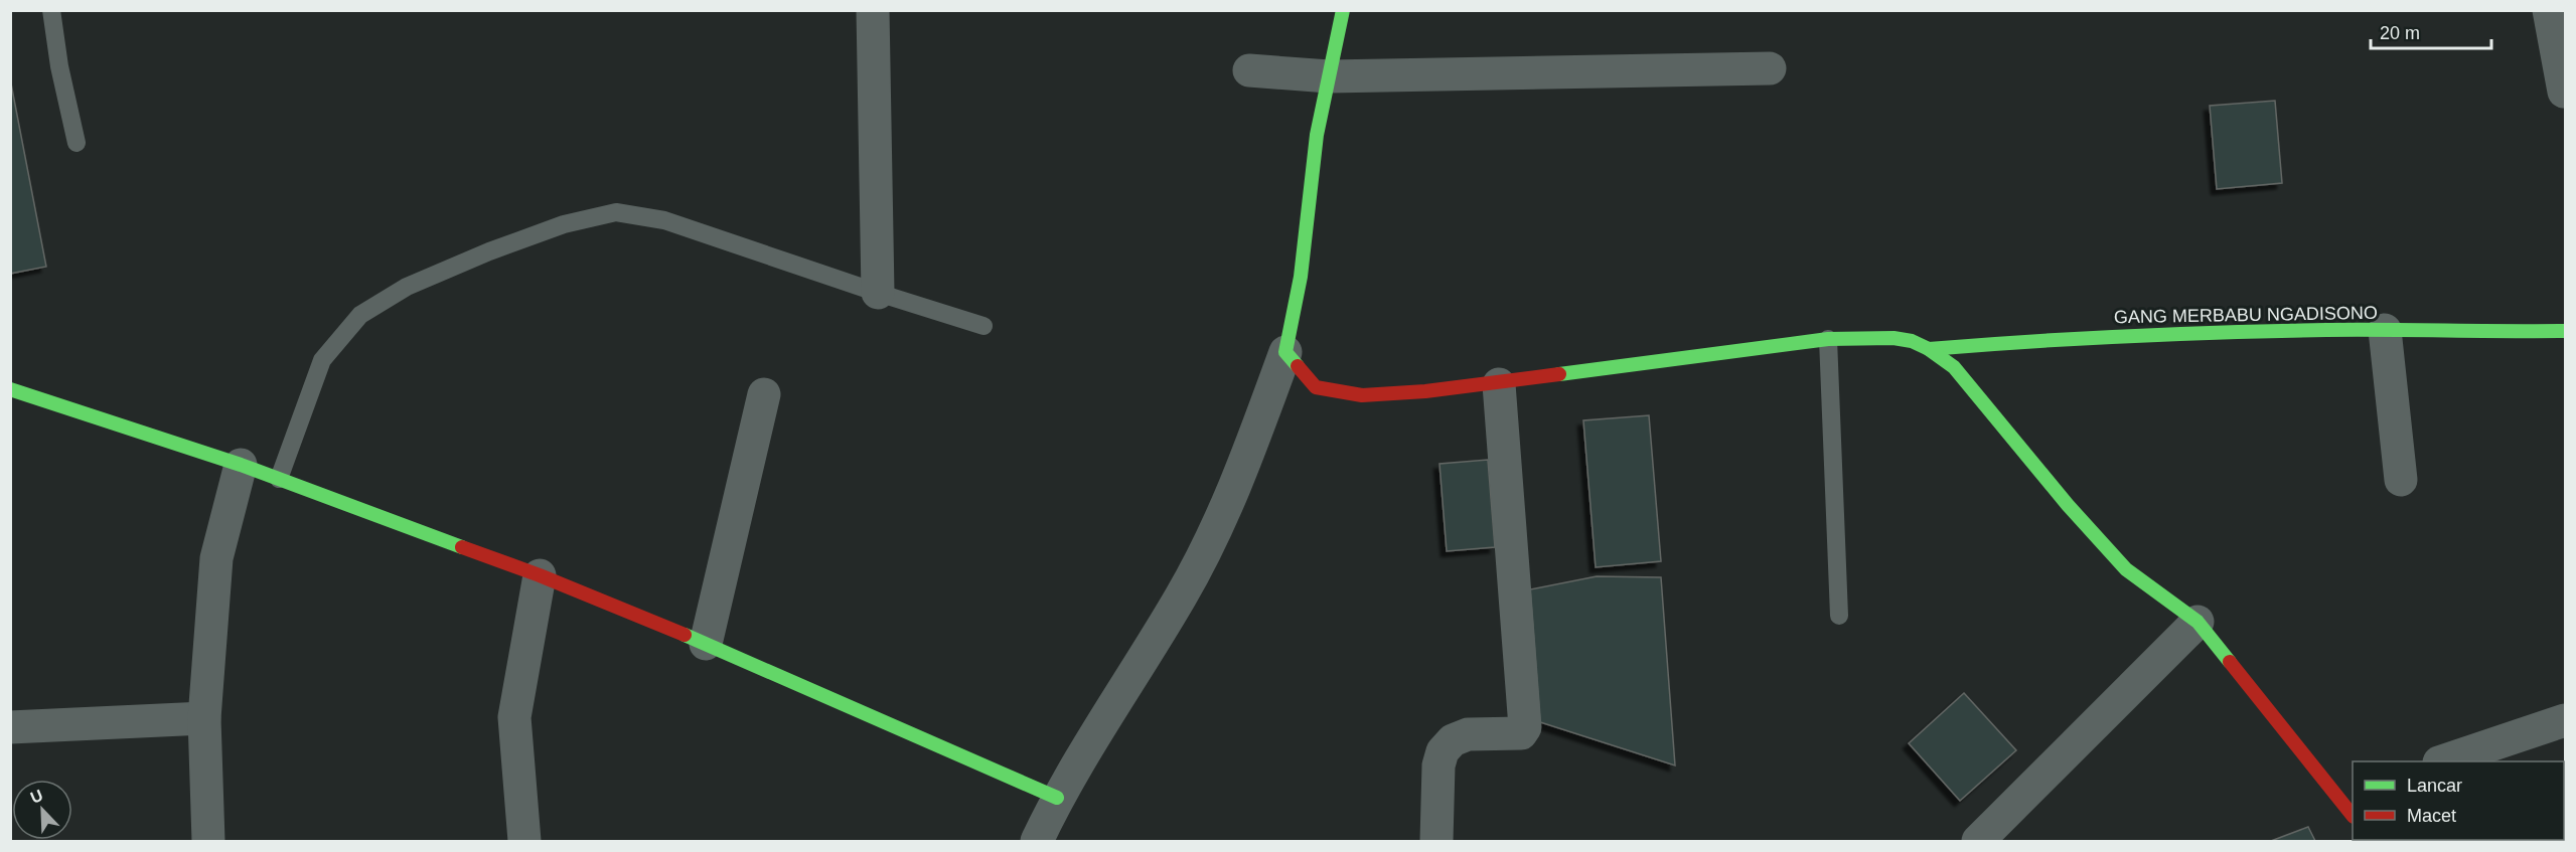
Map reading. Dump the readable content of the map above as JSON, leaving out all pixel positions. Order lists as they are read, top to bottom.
{
  "streets": {
    "street": ["GANG MERBABU NGADISONO"]
  },
  "legend": ["Lancar", "Macet"],
  "scale_bar": "20 m",
  "north": "top left"
}
